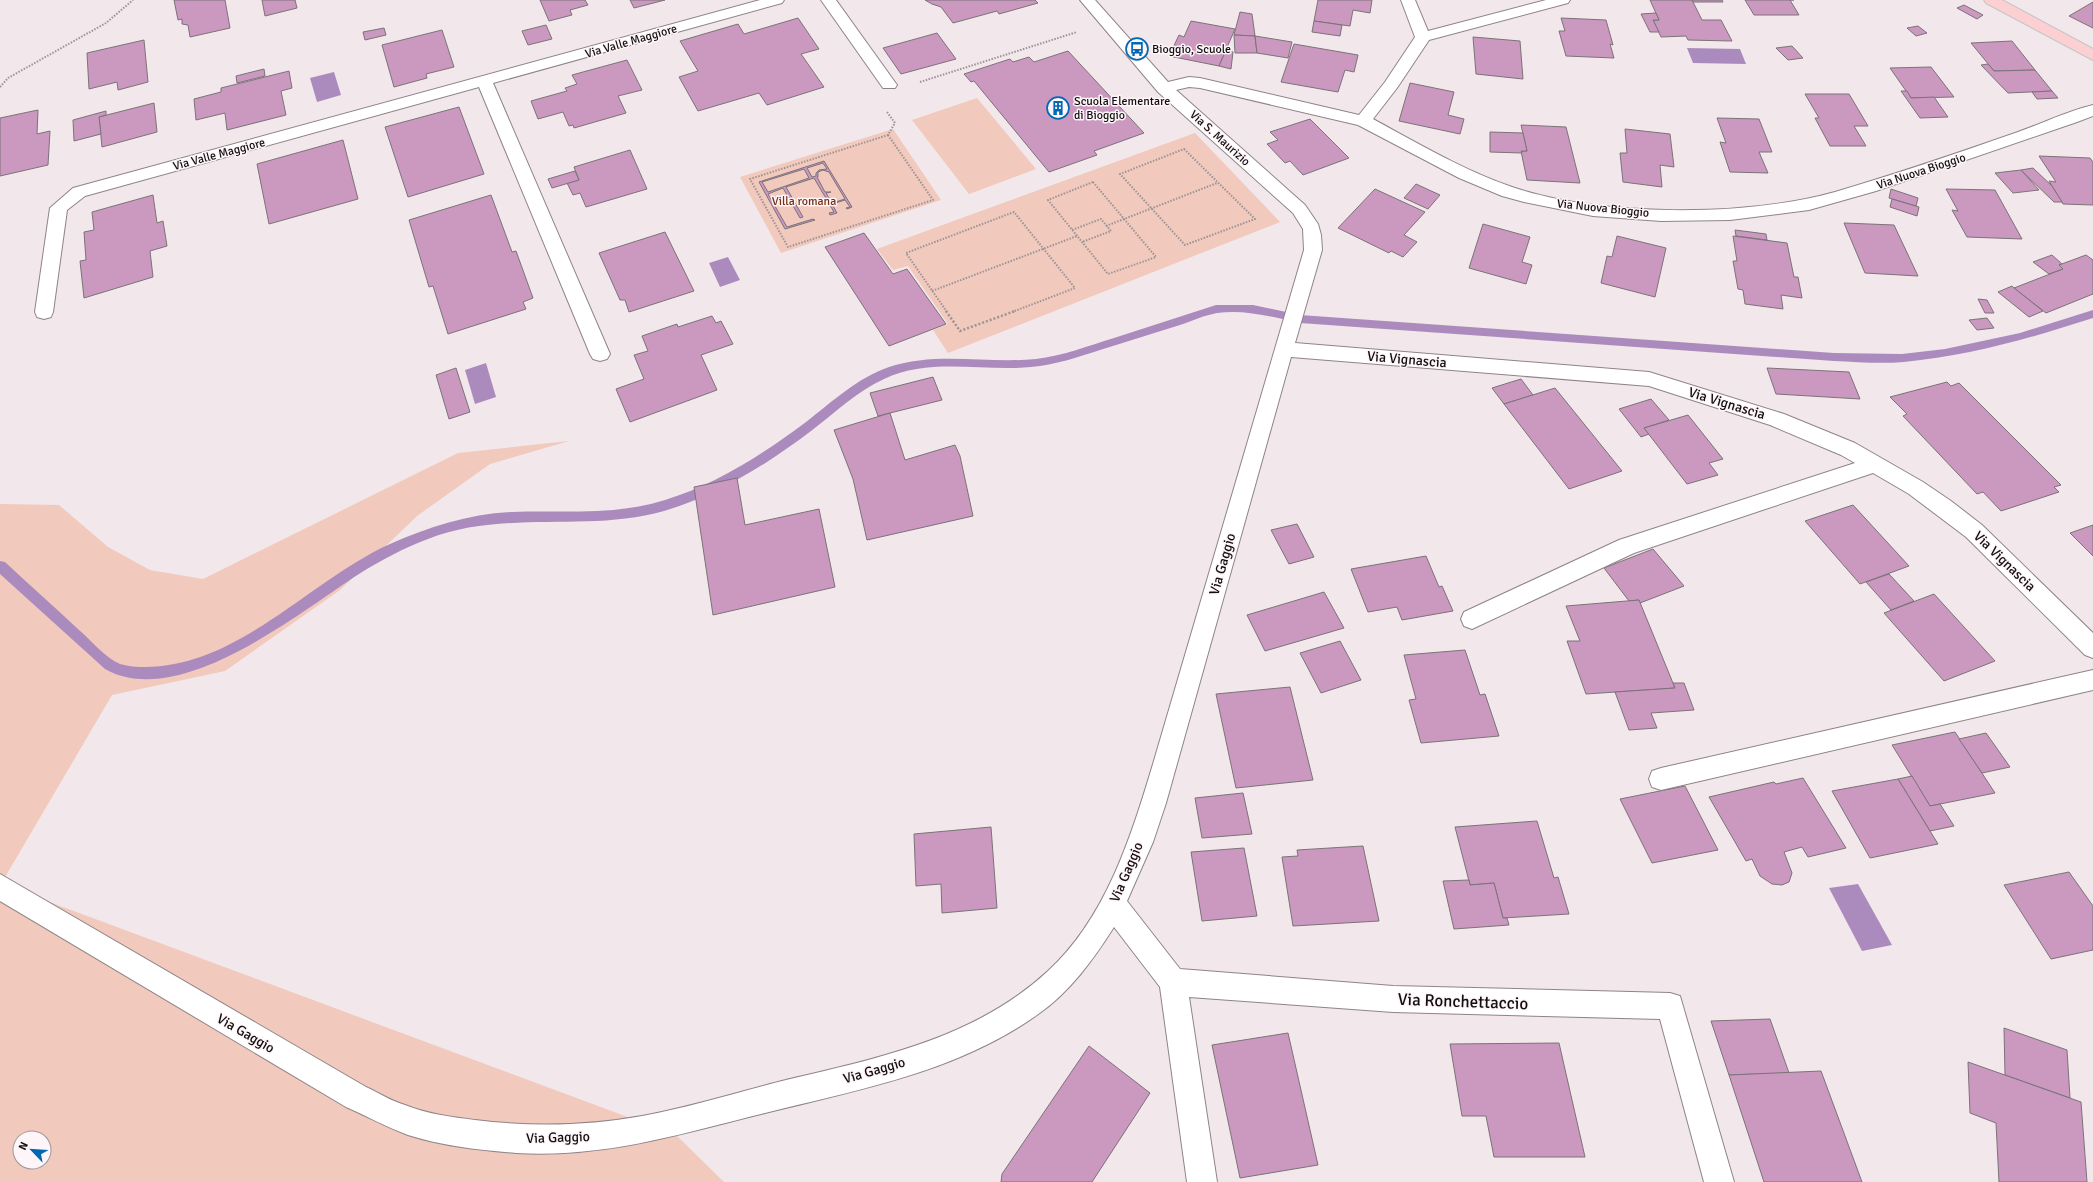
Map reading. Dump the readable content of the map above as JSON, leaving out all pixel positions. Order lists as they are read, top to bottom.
{
  "streets": {
    "street": [
      "Via Valle Maggiore",
      "Via S. Maurizio",
      "Via Nuova Bioggio",
      "Via Vignascia",
      "Via Gaggio",
      "Via Ronchettaccio"
    ]
  },
  "crossings": [
    ["Via S. Maurizio", "Via Nuova Bioggio"],
    ["Via S. Maurizio", "Via Gaggio"],
    ["Via Vignascia", "Via Gaggio"]
  ],
  "parks": ["Villa romana"],
  "places": {
    "bus stop": ["Bioggio, Scuole"],
    "building": ["Scuola Elementare di Bioggio"]
  },
  "north": "top left"
}
